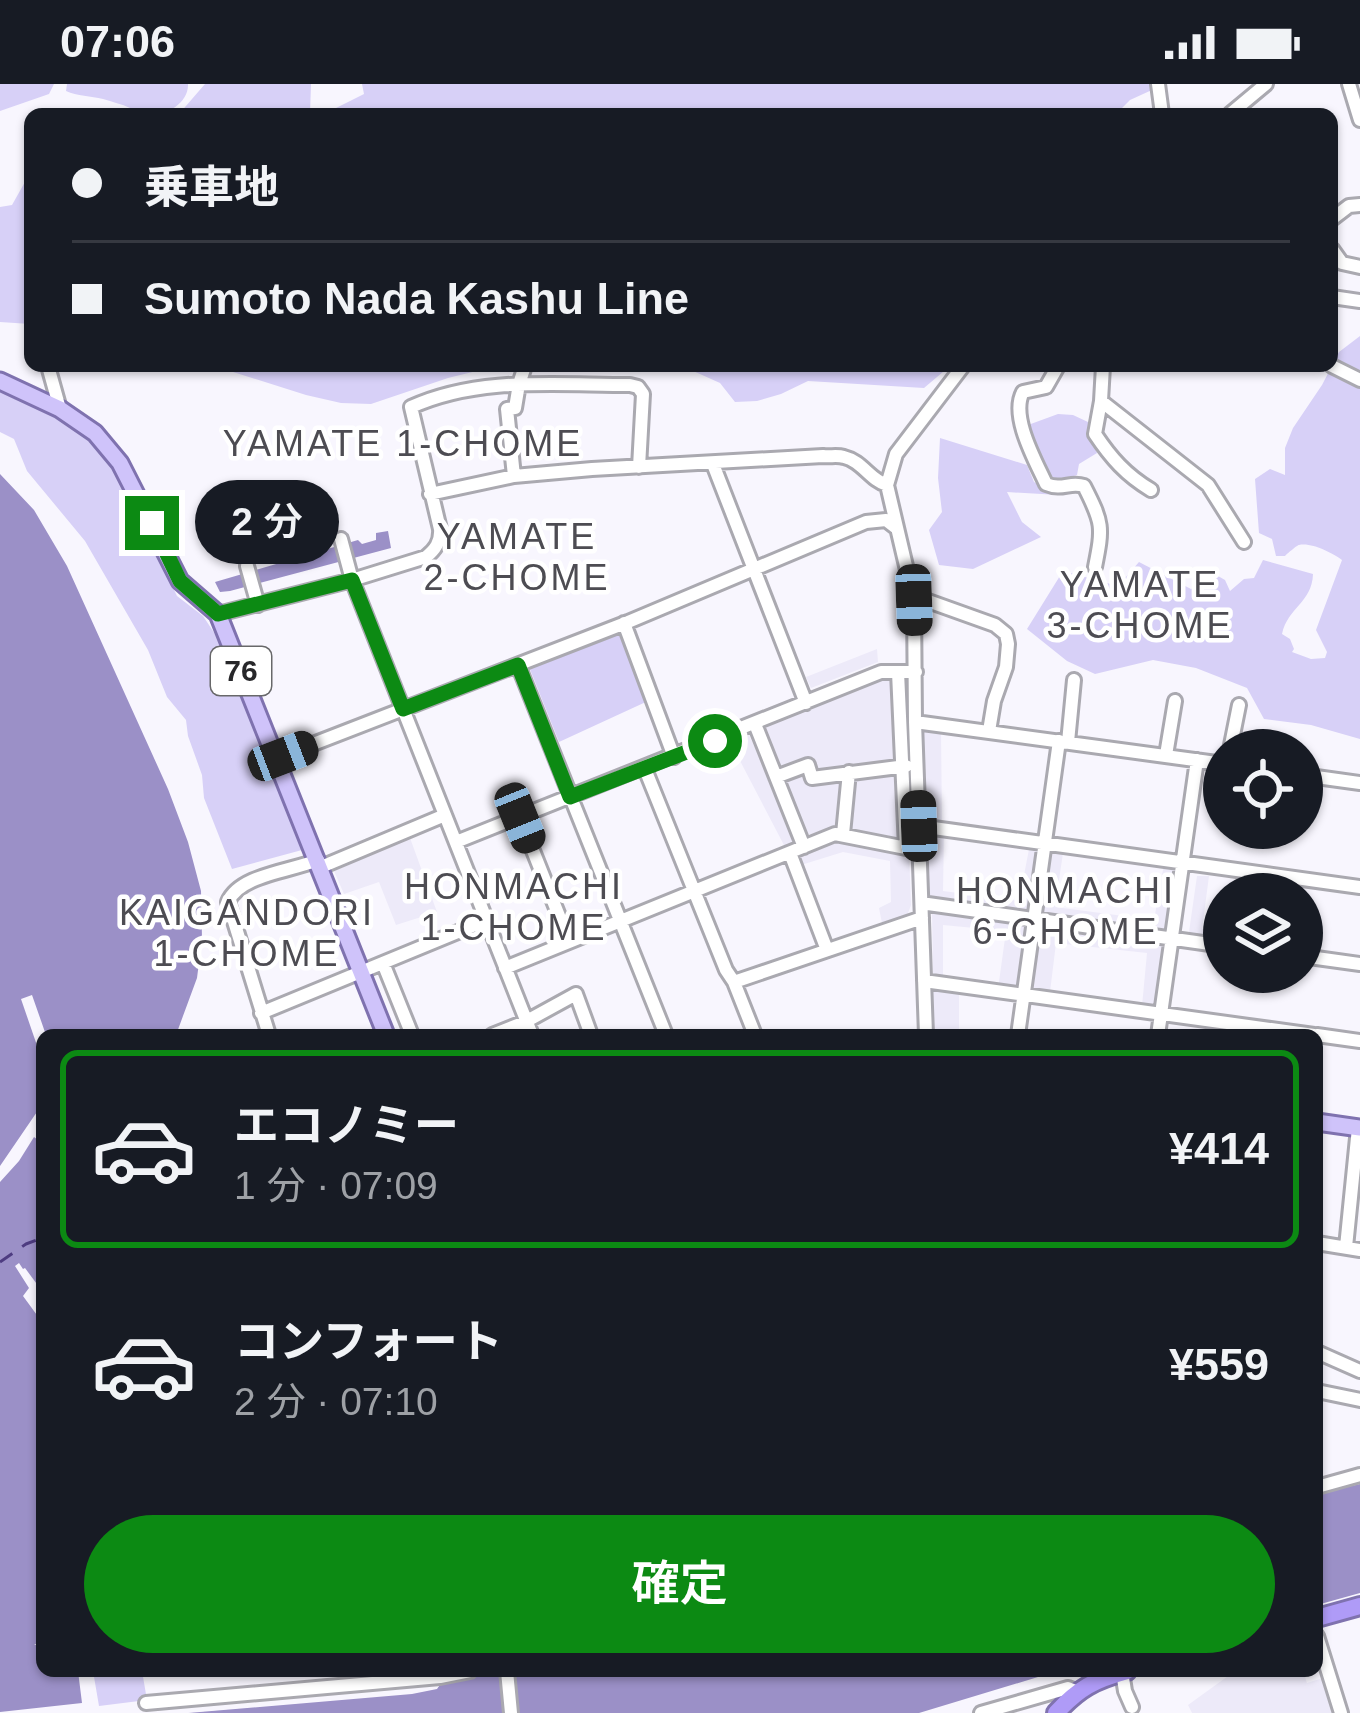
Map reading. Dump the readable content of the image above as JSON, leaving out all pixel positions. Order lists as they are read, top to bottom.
{
  "streets": {
    "main road": ["76"]
  },
  "districts": [
    "YAMATE 1-CHOME",
    "YAMATE 2-CHOME",
    "YAMATE 3-CHOME",
    "HONMACHI 1-CHOME",
    "HONMACHI 6-CHOME",
    "KAIGANDORI 1-CHOME"
  ],
  "page": {
    "status": "07:06",
    "banner": ["乗車地", "Sumoto Nada Kashu Line"],
    "bubble": "2 分",
    "list": [
      {
        "name": "エコノミー",
        "note": "1 分 · 07:09",
        "value": "¥414"
      },
      {
        "name": "コンフォート",
        "note": "2 分 · 07:10",
        "value": "¥559"
      }
    ],
    "buttons": "確定"
  }
}
